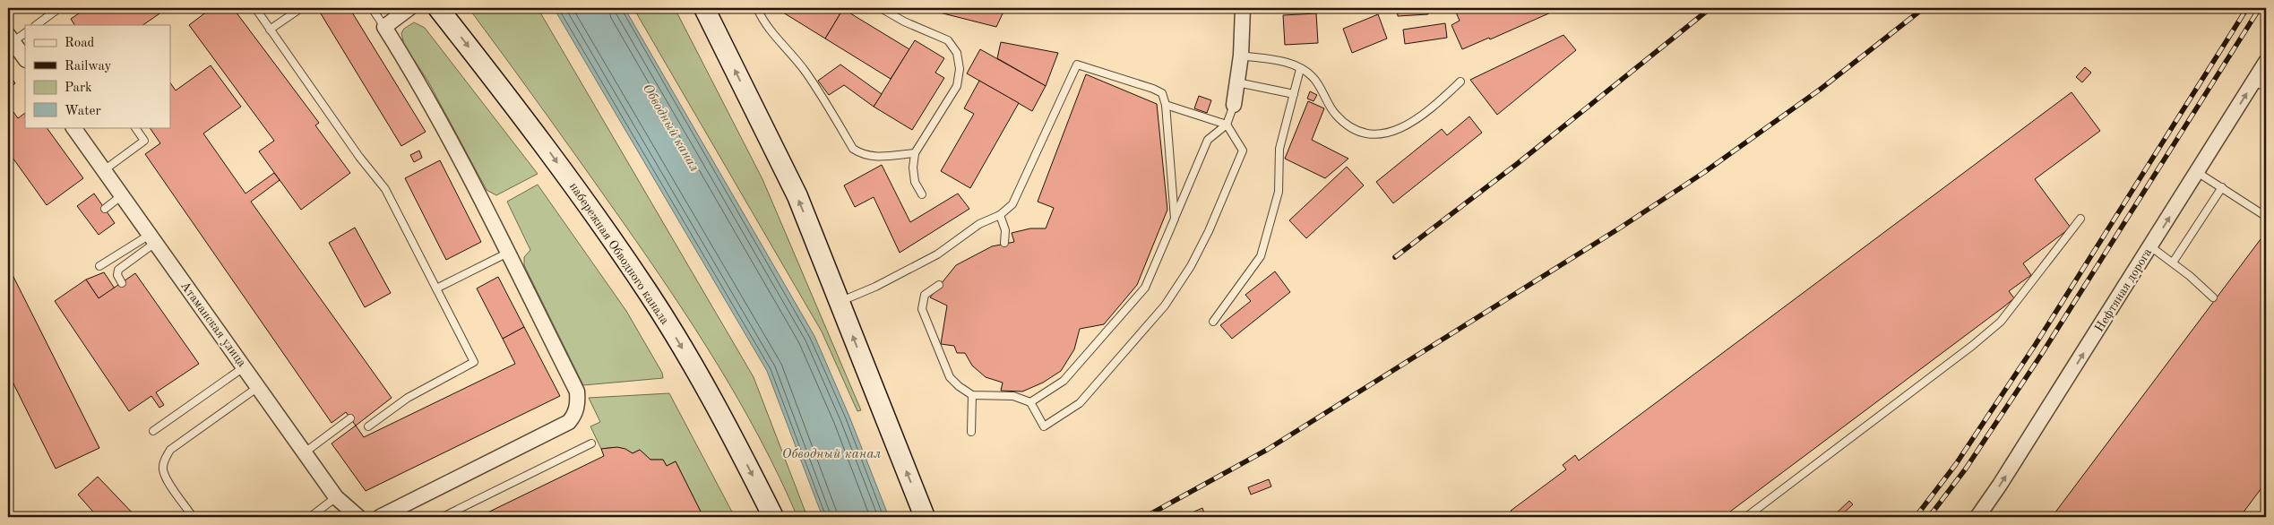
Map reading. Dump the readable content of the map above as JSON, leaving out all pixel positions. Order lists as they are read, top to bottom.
{
  "streets": {
    "main road": ["набережная Обводного канала"],
    "street": ["Нефтяная дорога", "Атаманская улица"]
  },
  "one_way": ["Нефтяная дорога"],
  "water": ["Обводный канал"],
  "legend": [
    "Road",
    "Railway",
    "Park",
    "Water"
  ]
}
